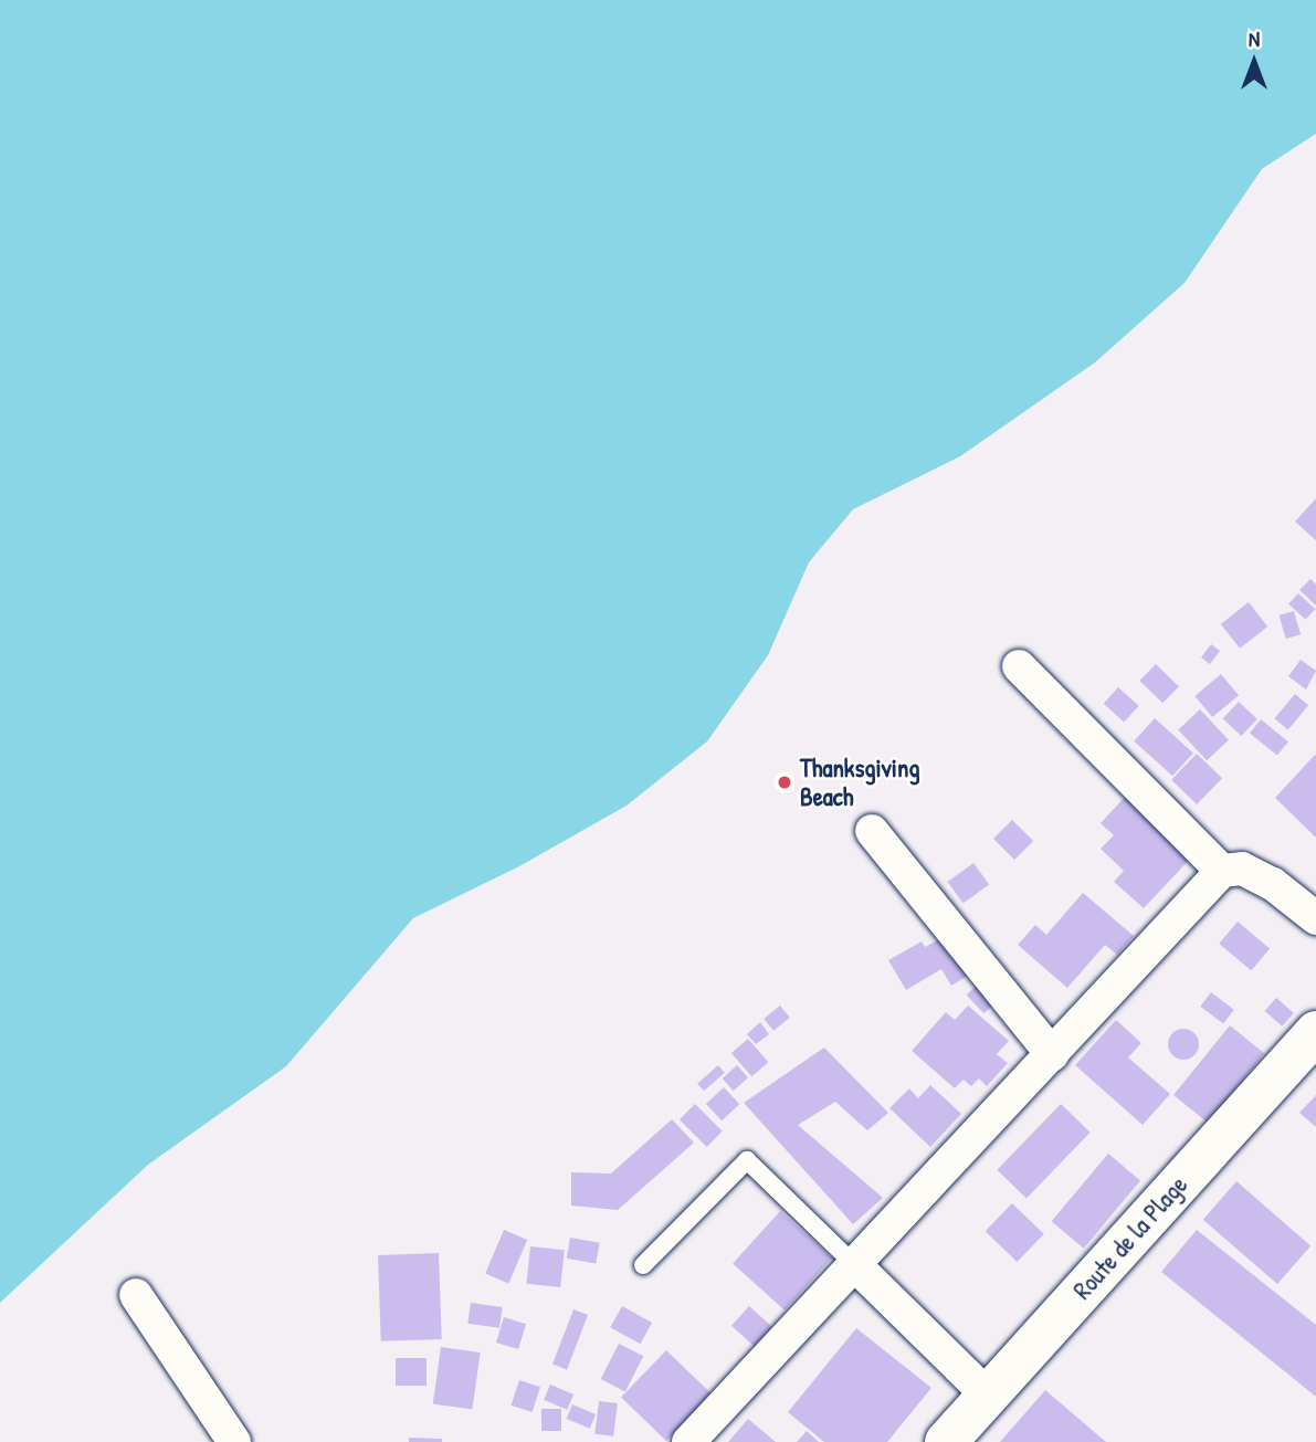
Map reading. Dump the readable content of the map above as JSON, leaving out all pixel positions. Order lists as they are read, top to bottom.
{
  "streets": {
    "main road": ["Route de la Plage"]
  },
  "places": ["Thanksgiving Beach"],
  "north": "top"
}
